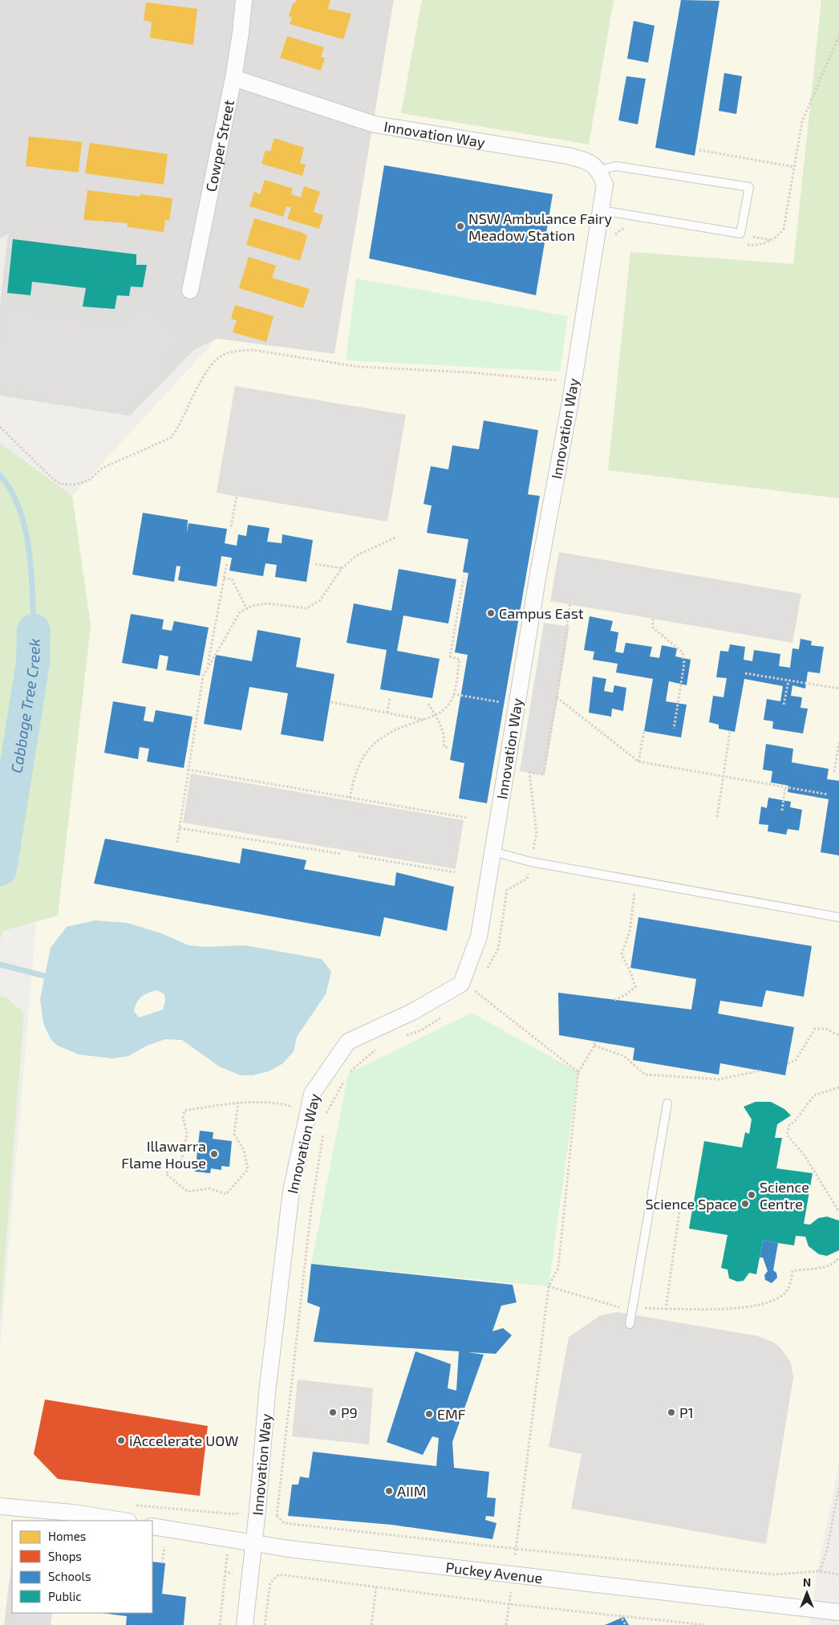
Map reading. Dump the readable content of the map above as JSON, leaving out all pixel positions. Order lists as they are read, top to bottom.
{
  "streets": {
    "street": ["Innovation Way", "Cowper Street", "Puckey Avenue"]
  },
  "crossings": [
    ["Innovation Way", "Cowper Street"],
    ["Innovation Way", "Puckey Avenue"]
  ],
  "water": ["Cabbage Tree Creek"],
  "places": [
    "NSW Ambulance Fairy Meadow Station",
    "Campus East",
    "Illawarra Flame House",
    "Science Centre",
    "Science Space",
    "P9",
    "P1",
    "EMF",
    "iAccelerate UOW",
    "AIIM"
  ],
  "legend": [
    "Homes",
    "Shops",
    "Schools",
    "Public"
  ],
  "north": "top"
}
